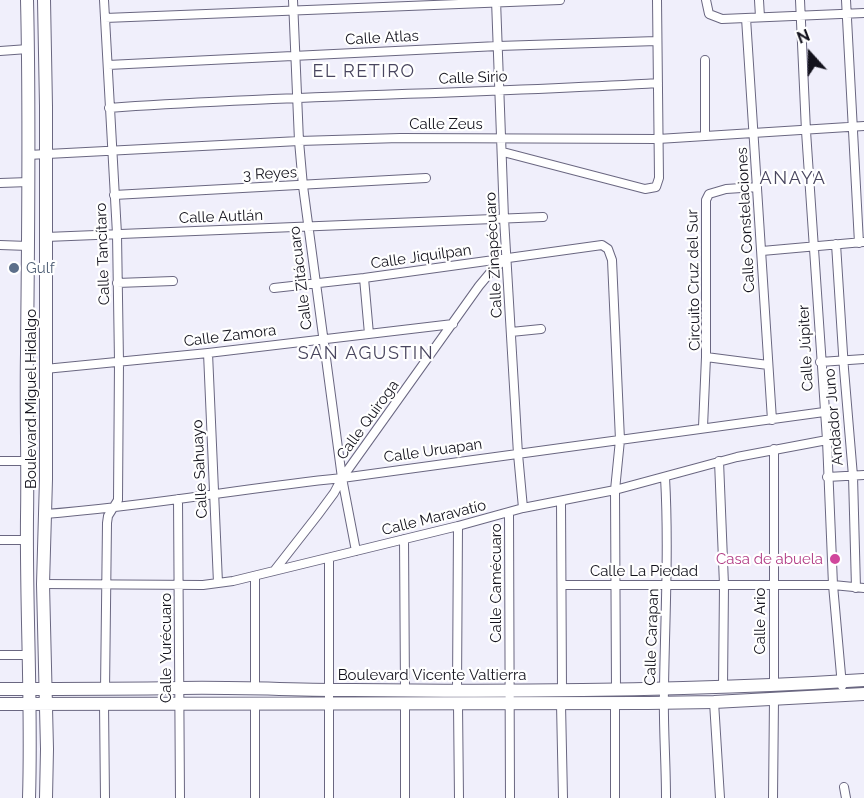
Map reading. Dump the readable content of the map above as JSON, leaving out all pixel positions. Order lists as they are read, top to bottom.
{
  "streets": {
    "main road": ["Boulevard Miguel Hidalgo", "Boulevard Vicente Valtierra"],
    "street": [
      "Calle Atlas",
      "Calle Sirio",
      "Calle Zeus",
      "3 Reyes",
      "Calle Autlán",
      "Calle Constelaciones",
      "Calle Tancítaro",
      "Calle Zinapécuaro",
      "Calle Jiquilpan",
      "Calle Zitácuaro",
      "Circuito Cruz del Sur",
      "Calle Zamora",
      "Calle Júpiter",
      "Andador Juno",
      "Calle Quiroga",
      "Calle Uruapan",
      "Calle Sahuayo",
      "Calle Maravatío",
      "Calle La Piedad",
      "Calle Camécuaro",
      "Calle Ario",
      "Calle Carapan",
      "Calle Yurécuaro"
    ]
  },
  "crossings": [
    ["Calle Atlas", "Calle Tancítaro"],
    ["Calle Atlas", "Calle Zinapécuaro"],
    ["Calle Atlas", "Calle Zitácuaro"],
    ["Calle Sirio", "Calle Tancítaro"],
    ["Calle Sirio", "Calle Zinapécuaro"],
    ["Calle Sirio", "Calle Zitácuaro"],
    ["Calle Zeus", "Calle Constelaciones"],
    ["Calle Zeus", "Calle Tancítaro"],
    ["Calle Zeus", "Calle Zinapécuaro"],
    ["Calle Zeus", "Calle Zitácuaro"],
    ["Calle Zeus", "Calle Júpiter"],
    ["Calle Zeus", "Boulevard Miguel Hidalgo"],
    ["3 Reyes", "Calle Tancítaro"],
    ["3 Reyes", "Calle Zitácuaro"],
    ["Calle Autlán", "Calle Tancítaro"],
    ["Calle Autlán", "Calle Zinapécuaro"],
    ["Calle Autlán", "Calle Zitácuaro"],
    ["Calle Autlán", "Boulevard Miguel Hidalgo"],
    ["Calle Constelaciones", "Circuito Cruz del Sur"],
    ["Calle Constelaciones", "Calle Uruapan"],
    ["Calle Tancítaro", "Calle Zamora"],
    ["Calle Tancítaro", "Calle Uruapan"],
    ["Calle Tancítaro", "Calle Maravatío"],
    ["Calle Tancítaro", "Boulevard Vicente Valtierra"],
    ["Calle Zinapécuaro", "Calle Jiquilpan"],
    ["Calle Zinapécuaro", "Calle Quiroga"],
    ["Calle Zinapécuaro", "Calle Uruapan"],
    ["Calle Zinapécuaro", "Calle Maravatío"],
    ["Calle Jiquilpan", "Calle Zitácuaro"],
    ["Calle Jiquilpan", "Calle Quiroga"],
    ["Calle Jiquilpan", "Calle Uruapan"],
    ["Calle Zitácuaro", "Calle Zamora"],
    ["Calle Zitácuaro", "Calle Quiroga"],
    ["Calle Zitácuaro", "Calle Uruapan"],
    ["Calle Zitácuaro", "Calle Maravatío"],
    ["Calle Zamora", "Boulevard Miguel Hidalgo"],
    ["Calle Zamora", "Calle Quiroga"],
    ["Calle Zamora", "Calle Sahuayo"],
    ["Calle Júpiter", "Calle Uruapan"],
    ["Calle Júpiter", "Calle Maravatío"],
    ["Calle Júpiter", "Calle La Piedad"],
    ["Calle Júpiter", "Boulevard Vicente Valtierra"],
    ["Boulevard Miguel Hidalgo", "Calle Uruapan"],
    ["Boulevard Miguel Hidalgo", "Calle Maravatío"],
    ["Boulevard Miguel Hidalgo", "Boulevard Vicente Valtierra"],
    ["Andador Juno", "Calle La Piedad"],
    ["Calle Quiroga", "Calle Uruapan"],
    ["Calle Quiroga", "Calle Maravatío"],
    ["Calle Uruapan", "Calle Sahuayo"],
    ["Calle Uruapan", "Calle Yurécuaro"],
    ["Calle Sahuayo", "Calle Maravatío"],
    ["Calle Maravatío", "Calle Camécuaro"],
    ["Calle Maravatío", "Calle Ario"],
    ["Calle Maravatío", "Calle Carapan"],
    ["Calle Maravatío", "Calle Yurécuaro"],
    ["Calle La Piedad", "Calle Ario"],
    ["Calle La Piedad", "Calle Carapan"],
    ["Calle Camécuaro", "Boulevard Vicente Valtierra"],
    ["Calle Ario", "Boulevard Vicente Valtierra"],
    ["Calle Carapan", "Boulevard Vicente Valtierra"],
    ["Calle Yurécuaro", "Boulevard Vicente Valtierra"]
  ],
  "districts": ["EL RETIRO", "ANAYA", "SAN AGUSTIN"],
  "places": ["Gulf", "Casa de abuela"],
  "north": "top"
}
